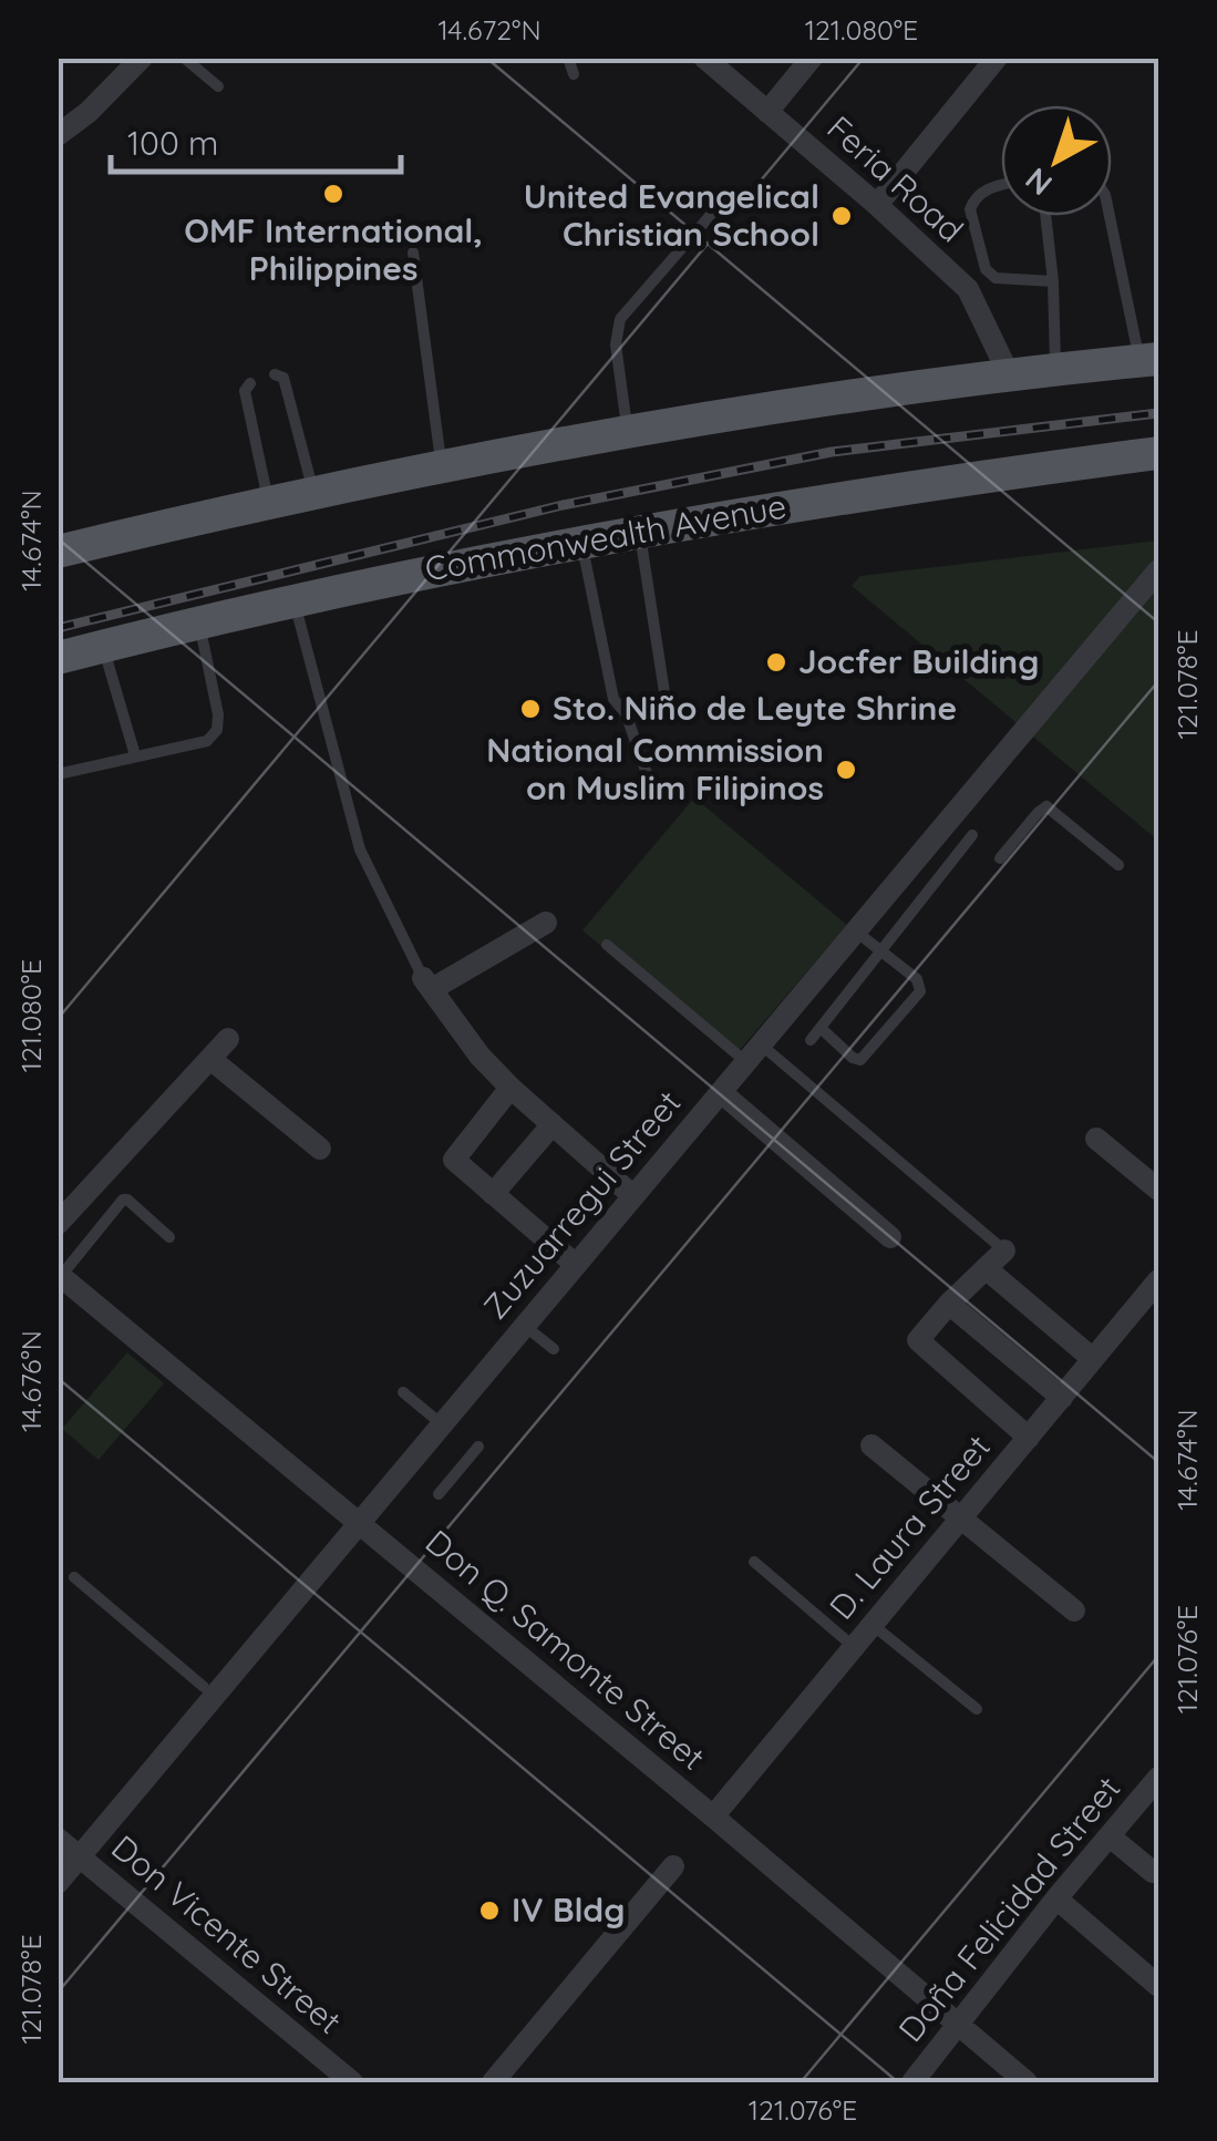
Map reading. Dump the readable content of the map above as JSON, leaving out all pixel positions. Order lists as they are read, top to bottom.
{
  "streets": {
    "main road": ["Commonwealth Avenue"],
    "street": [
      "Feria Road",
      "Zuzuarregui Street",
      "D. Laura Street",
      "Don Q. Samonte Street",
      "Doña Felicidad Street",
      "Don Vicente Street"
    ]
  },
  "crossings": [
    ["Zuzuarregui Street", "Don Q. Samonte Street"],
    ["Zuzuarregui Street", "Don Vicente Street"],
    ["D. Laura Street", "Don Q. Samonte Street"],
    ["Don Q. Samonte Street", "Doña Felicidad Street"]
  ],
  "places": [
    "OMF International, Philippines",
    "United Evangelical Christian School",
    "Jocfer Building",
    "Sto. Niño de Leyte Shrine",
    "National Commission on Muslim Filipinos",
    "IV Bldg"
  ],
  "scale_bar": "100 m",
  "north": "bottom left",
  "coordinates": [
    "14.672°N",
    "121.080°E",
    "14.674°N",
    "121.078°E",
    "14.676°N",
    "121.076°E"
  ]
}
